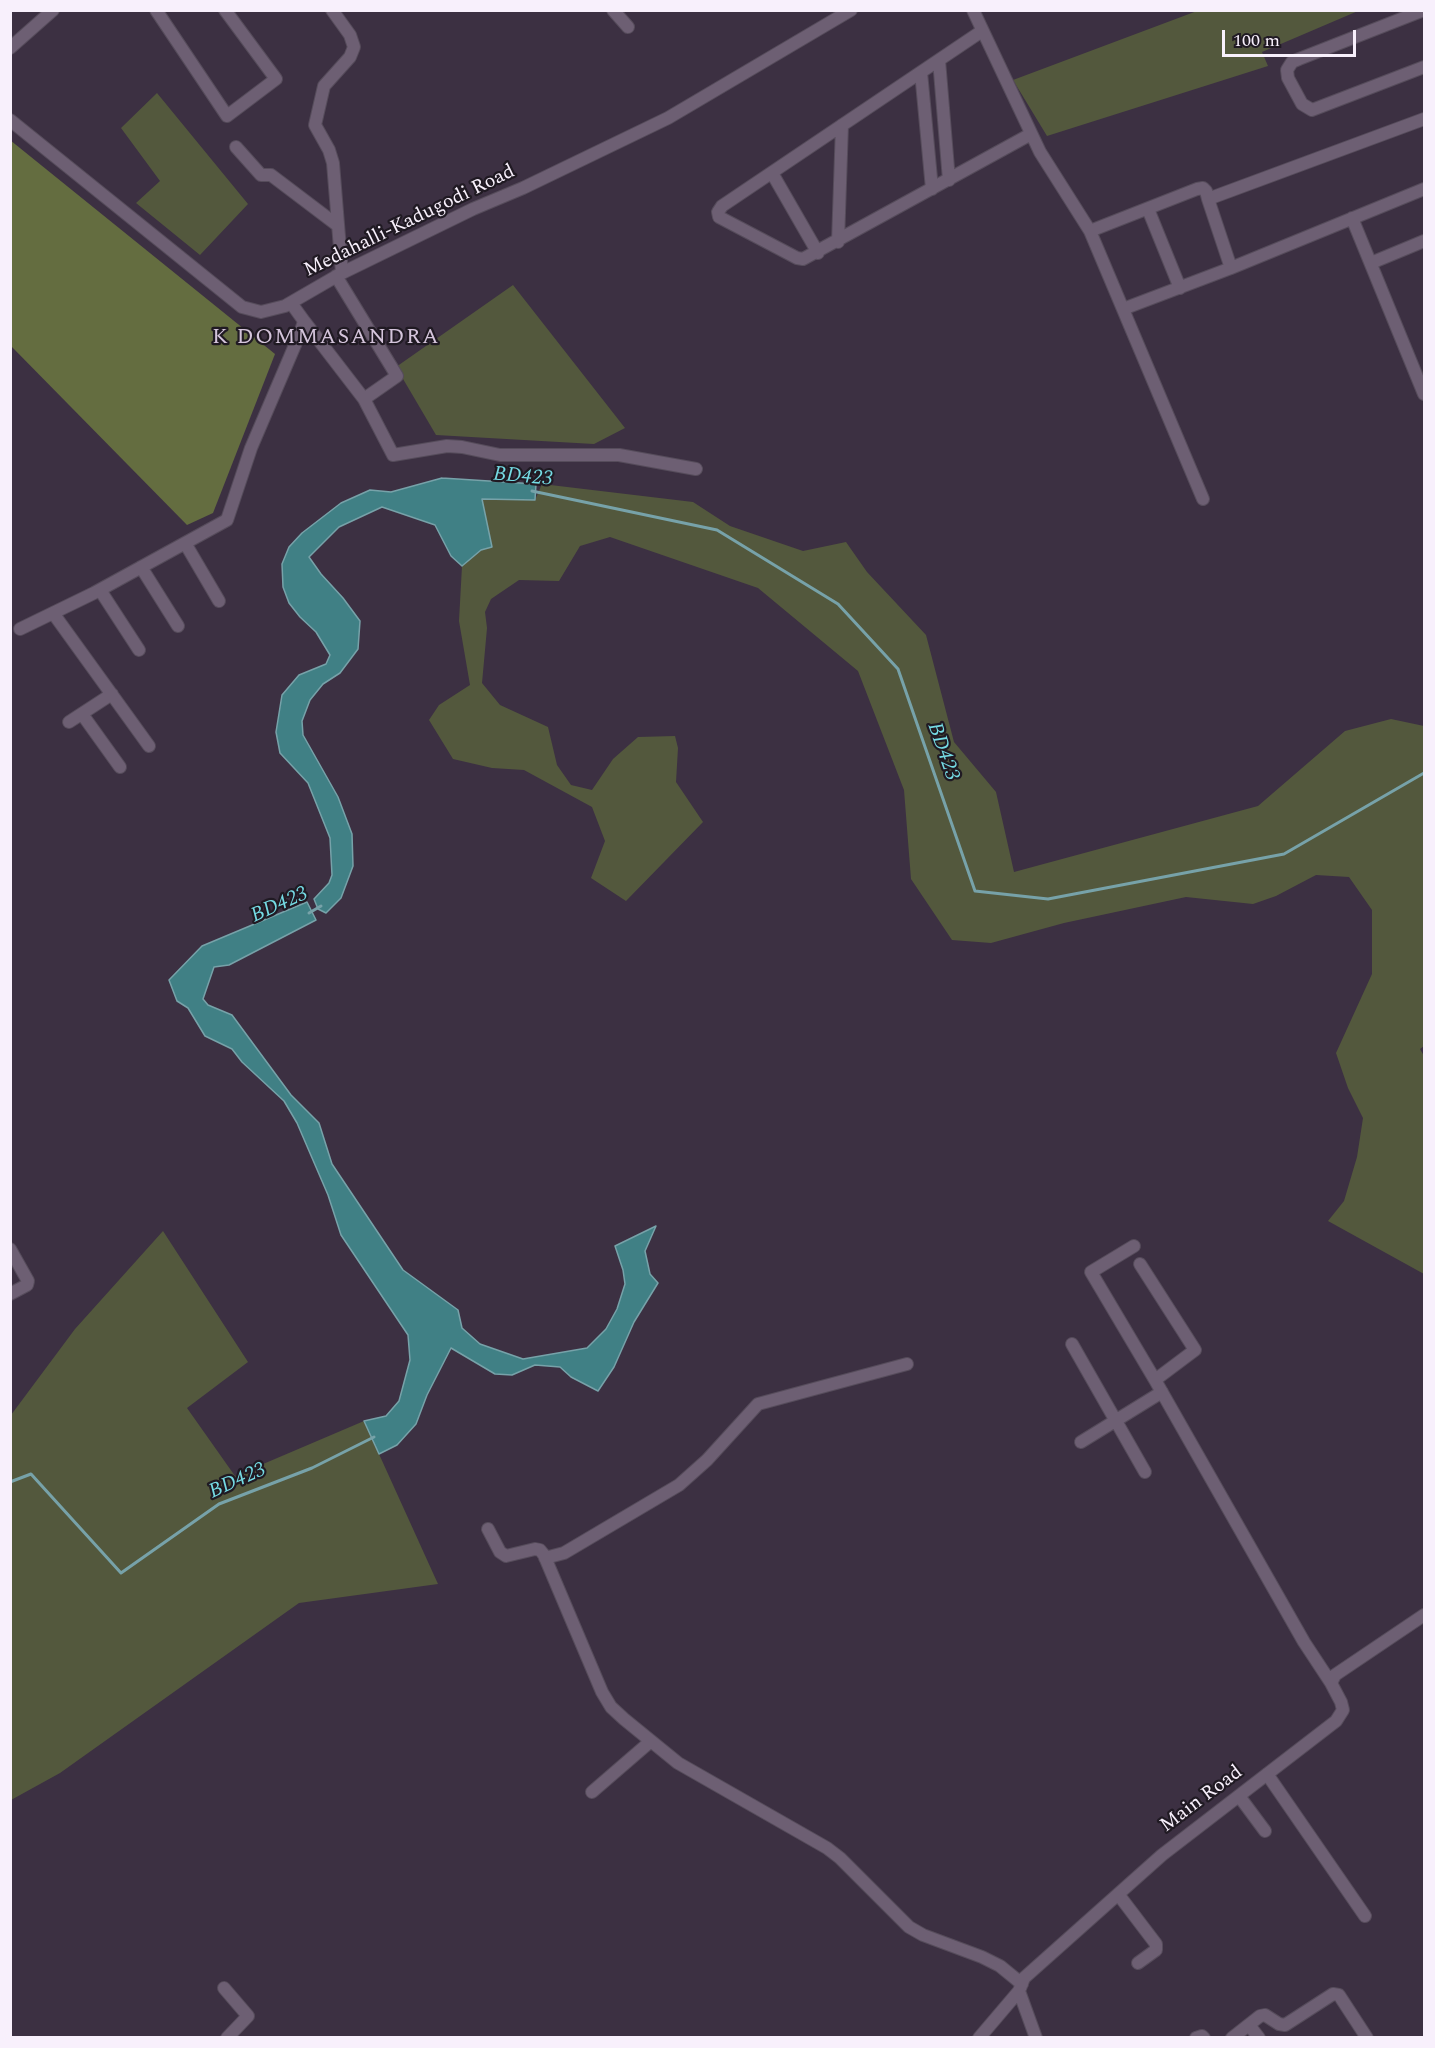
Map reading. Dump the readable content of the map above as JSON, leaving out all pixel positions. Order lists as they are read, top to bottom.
{
  "streets": {
    "street": ["Medahalli-Kadugodi Road", "Main Road"]
  },
  "districts": ["K DOMMASANDRA"],
  "water": ["BD423"],
  "scale_bar": "100 m"
}
